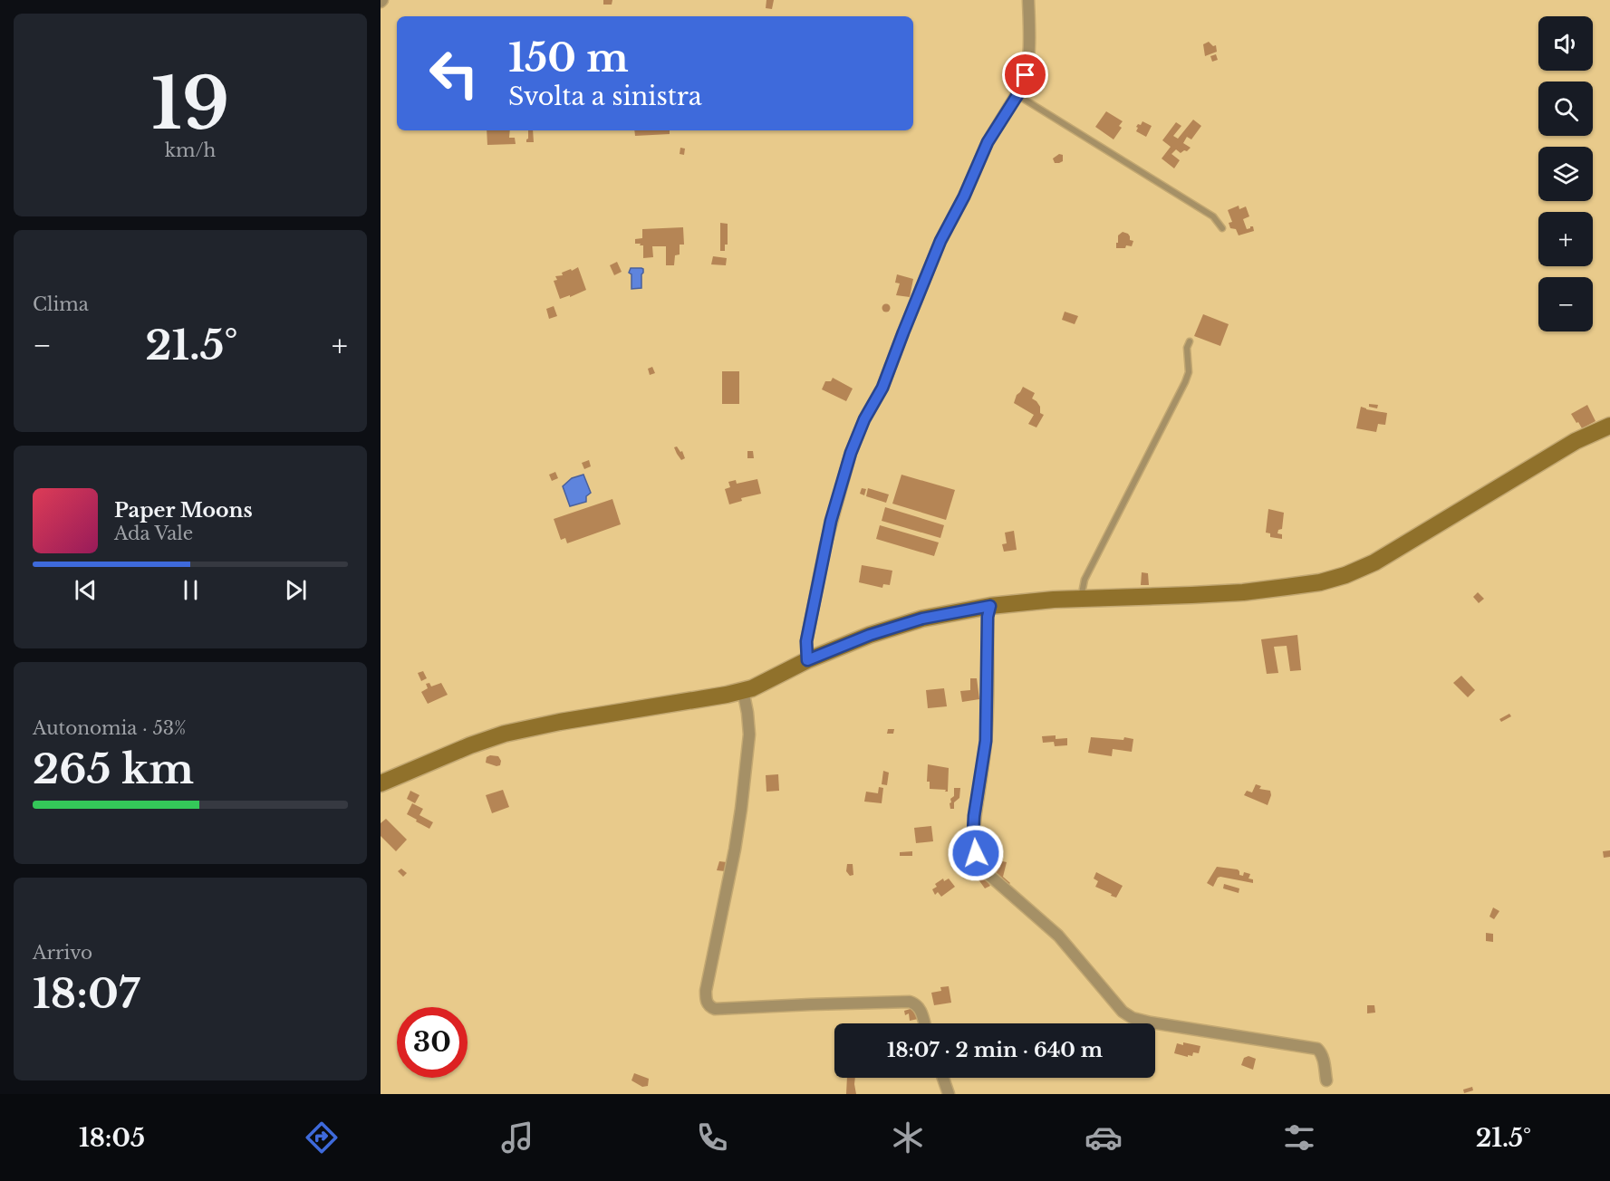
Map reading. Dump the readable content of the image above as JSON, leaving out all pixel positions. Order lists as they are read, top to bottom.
{
  "page": {
    "tile": [
      ["19", "km/h"],
      "Clima",
      ["Autonomia · 53%", "265 km"],
      ["Arrivo", "18:07"]
    ],
    "map_buttons": ["+", "−"],
    "turn": ["150 m", "Svolta a sinistra"],
    "heat": ["−", "21.5°", "+"],
    "song": ["Paper Moons", "Ada Vale"],
    "limit": "30",
    "trip": "18:07 · 2 min · 640 m",
    "tabs": ["18:05", "21.5°"]
  }
}
